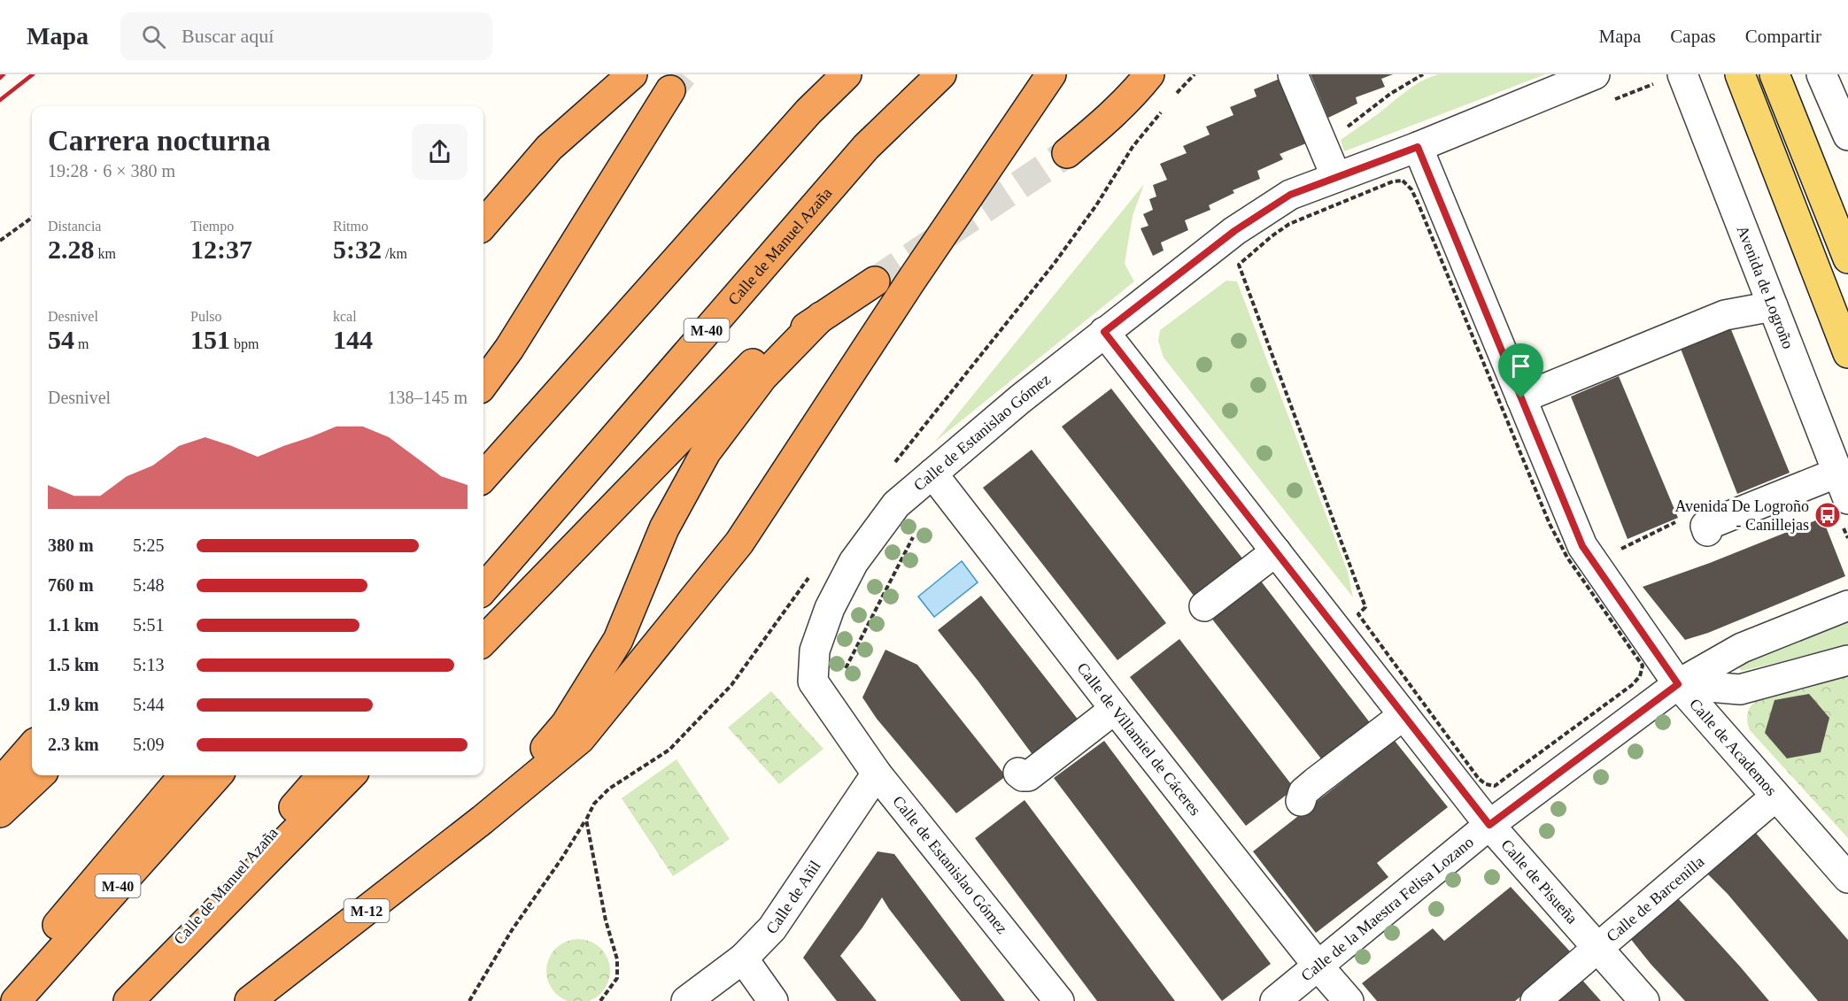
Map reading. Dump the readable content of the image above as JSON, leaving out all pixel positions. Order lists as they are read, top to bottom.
{
  "streets": {
    "highway": ["Calle de Manuel Azaña", "M-40", "M-12"],
    "street": [
      "Avenida de Logroño",
      "Calle de Estanislao Gómez",
      "Calle de Villamiel de Cáceres",
      "Calle de Academos",
      "Calle de Pisueña",
      "Calle de Añil",
      "Calle de Barcenilla",
      "Calle de la Maestra Felisa Lozano"
    ]
  },
  "crossings": [
    ["Calle de Estanislao Gómez", "Calle de Villamiel de Cáceres"],
    ["Calle de Estanislao Gómez", "Calle de Academos"],
    ["Calle de Estanislao Gómez", "Calle de Pisueña"],
    ["Calle de Estanislao Gómez", "Calle de Añil"],
    ["Calle de Villamiel de Cáceres", "Calle de la Maestra Felisa Lozano"],
    ["Calle de Academos", "Calle de Barcenilla"],
    ["Calle de Academos", "Calle de la Maestra Felisa Lozano"],
    ["Calle de Pisueña", "Calle de Barcenilla"],
    ["Calle de Pisueña", "Calle de la Maestra Felisa Lozano"]
  ],
  "places": {
    "bus stop": ["Avenida De Logroño - Canillejas"]
  },
  "page": {
    "header": "Mapa",
    "search": "Buscar aquí",
    "nav": ["Mapa", "Capas", "Compartir"],
    "heading": ["Carrera nocturna", "19:28 · 6 × 380 m"],
    "stats": [
      ["Distancia", "2.28 km"],
      ["Tiempo", "12:37"],
      ["Ritmo", "5:32 /km"],
      ["Desnivel", "54 m"],
      ["Pulso", "151 bpm"],
      ["kcal", "144"]
    ],
    "chart": ["Desnivel", "138–145 m"],
    "list": [
      {
        "name": "380 m",
        "note": "5:25"
      },
      {
        "name": "760 m",
        "note": "5:48"
      },
      {
        "name": "1.1 km",
        "note": "5:51"
      },
      {
        "name": "1.5 km",
        "note": "5:13"
      },
      {
        "name": "1.9 km",
        "note": "5:44"
      },
      {
        "name": "2.3 km",
        "note": "5:09"
      }
    ]
  }
}
